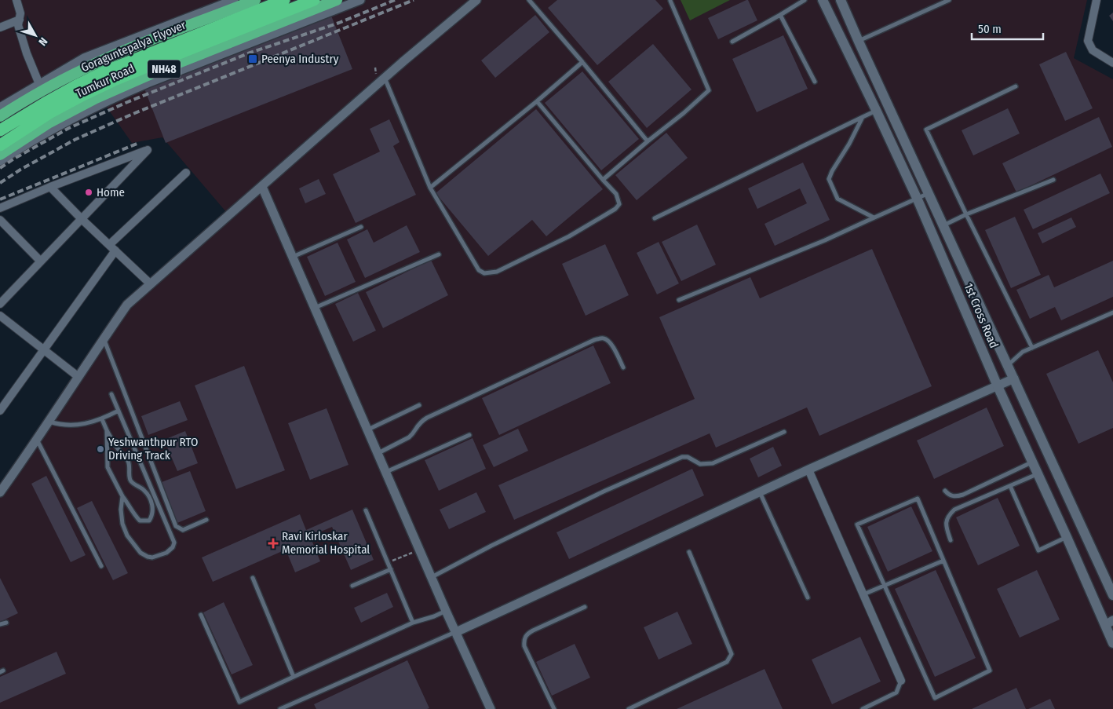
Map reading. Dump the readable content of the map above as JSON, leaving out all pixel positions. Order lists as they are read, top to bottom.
{
  "streets": {
    "highway": ["Goraguntepalya Flyover", "NH48", "Tumkur Road"],
    "main road": ["1st Cross Road"]
  },
  "places": {
    "transit": ["Peenya Industry"],
    "other": ["Home", "Yeshwanthpur RTO Driving Track"],
    "health": ["Ravi Kirloskar Memorial Hospital"]
  },
  "scale_bar": "50 m",
  "north": "bottom right"
}
